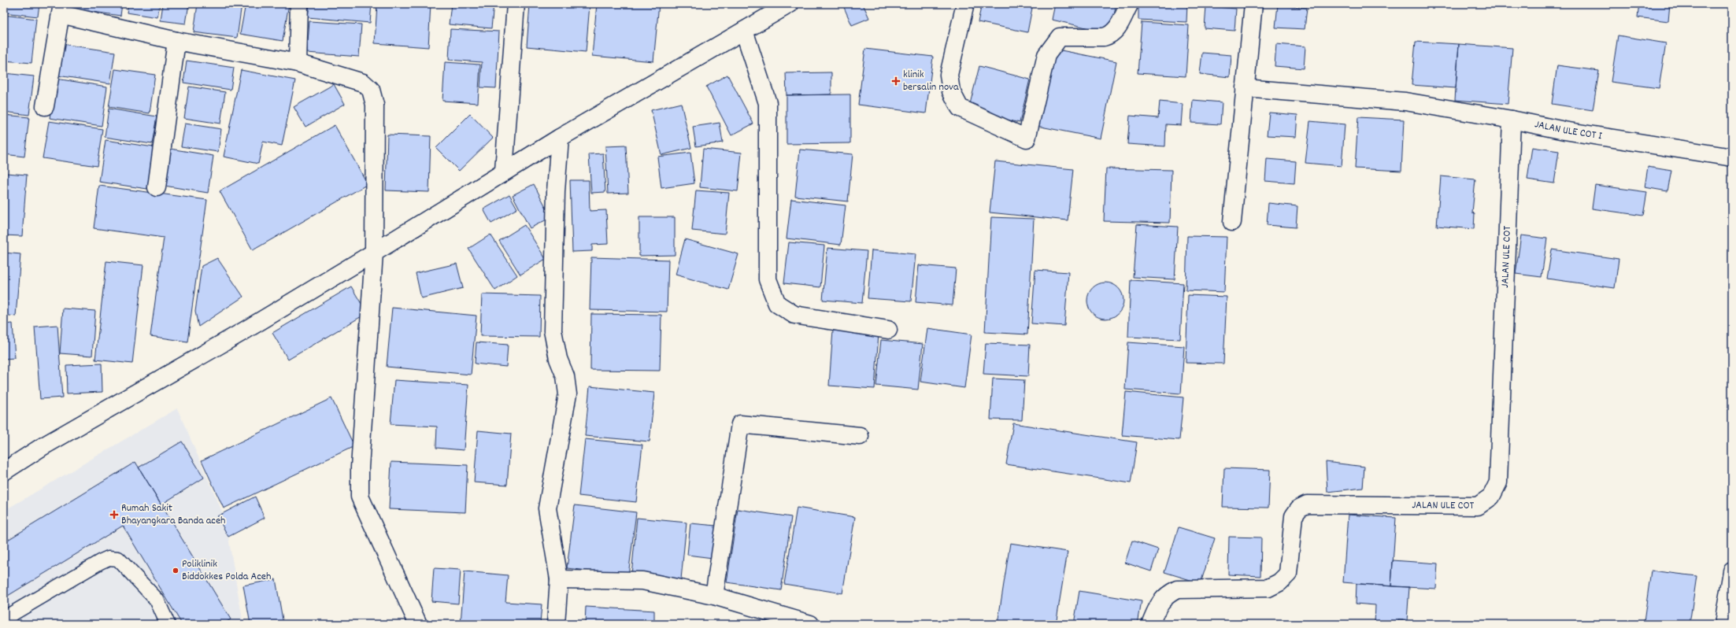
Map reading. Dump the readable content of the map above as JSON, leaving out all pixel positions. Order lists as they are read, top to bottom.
{
  "streets": {
    "street": ["JALAN ULE COT I", "JALAN ULE COT"]
  },
  "crossings": [
    ["JALAN ULE COT I", "JALAN ULE COT"]
  ],
  "places": {
    "health": ["klinik bersalin nova", "Rumah Sakit Bhayangkara Banda aceh"],
    "other": ["Poliklinik Biddokkes Polda Aceh"]
  }
}
